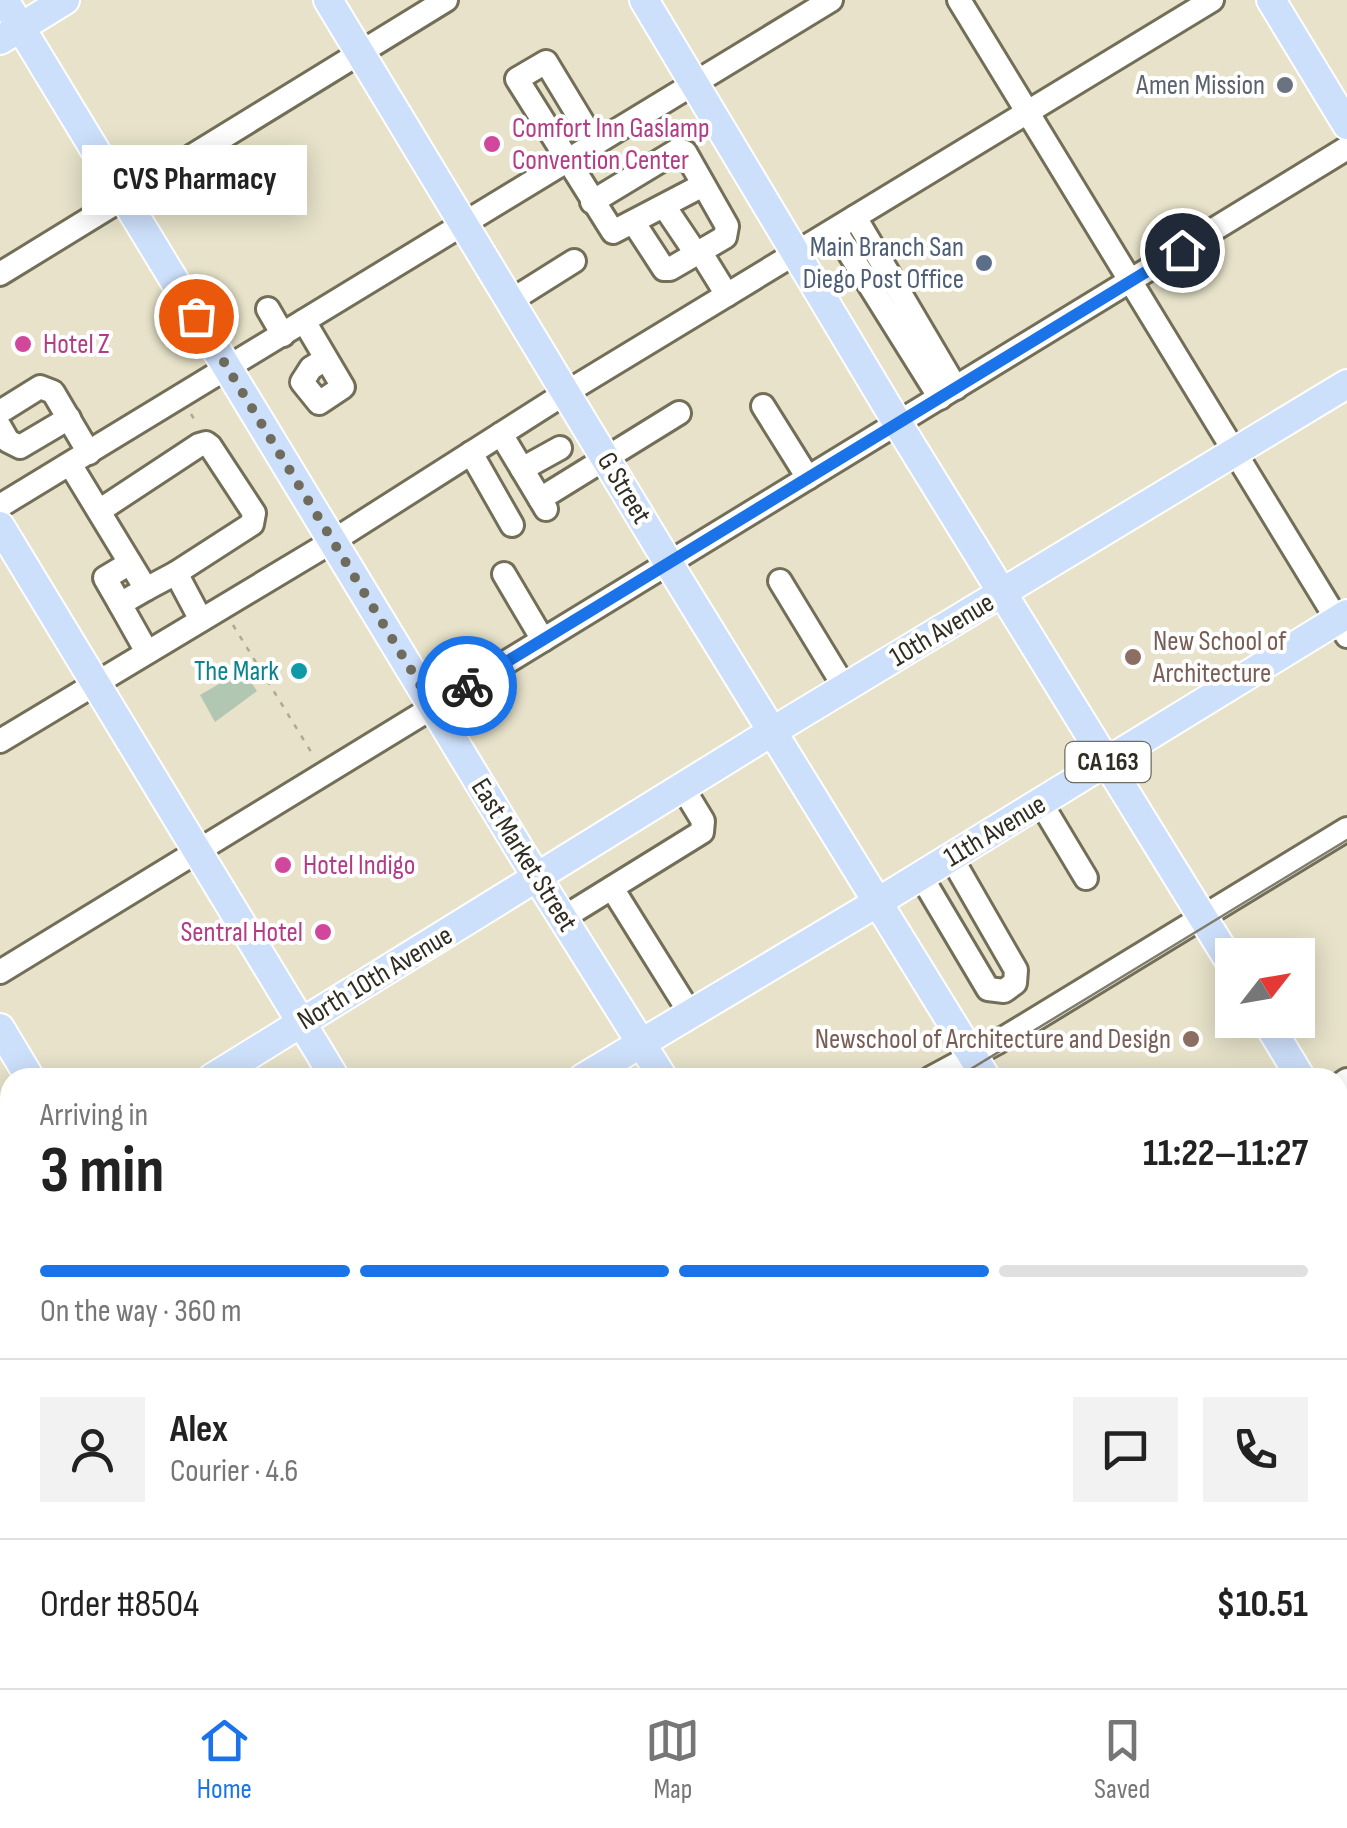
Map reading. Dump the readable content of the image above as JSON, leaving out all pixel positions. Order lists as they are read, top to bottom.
{
  "streets": {
    "main road": [
      "G Street",
      "10th Avenue",
      "CA 163",
      "11th Avenue",
      "East Market Street",
      "North 10th Avenue"
    ]
  },
  "crossings": [
    ["G Street", "10th Avenue"],
    ["G Street", "11th Avenue"],
    ["10th Avenue", "East Market Street"],
    ["10th Avenue", "North 10th Avenue"],
    ["CA 163", "11th Avenue"],
    ["CA 163", "East Market Street"],
    ["11th Avenue", "East Market Street"],
    ["East Market Street", "North 10th Avenue"]
  ],
  "places": [
    "Amen Mission",
    "Comfort Inn Gaslamp Convention Center",
    "Main Branch San Diego Post Office",
    "CVS Pharmacy",
    "Hotel Z",
    "New School of Architecture",
    "The Mark",
    "Hotel Indigo",
    "Sentral Hotel",
    "Newschool of Architecture and Design"
  ],
  "north": "top right",
  "page": {
    "bubble": "CVS Pharmacy",
    "heading": ["3 min", "Arriving in", "11:22–11:27"],
    "panel": [
      "Alex",
      "Courier · 4.6",
      "Order #8504",
      "$10.51"
    ],
    "bar": "On the way · 360 m",
    "tabs": ["Home", "Map", "Saved"]
  }
}
